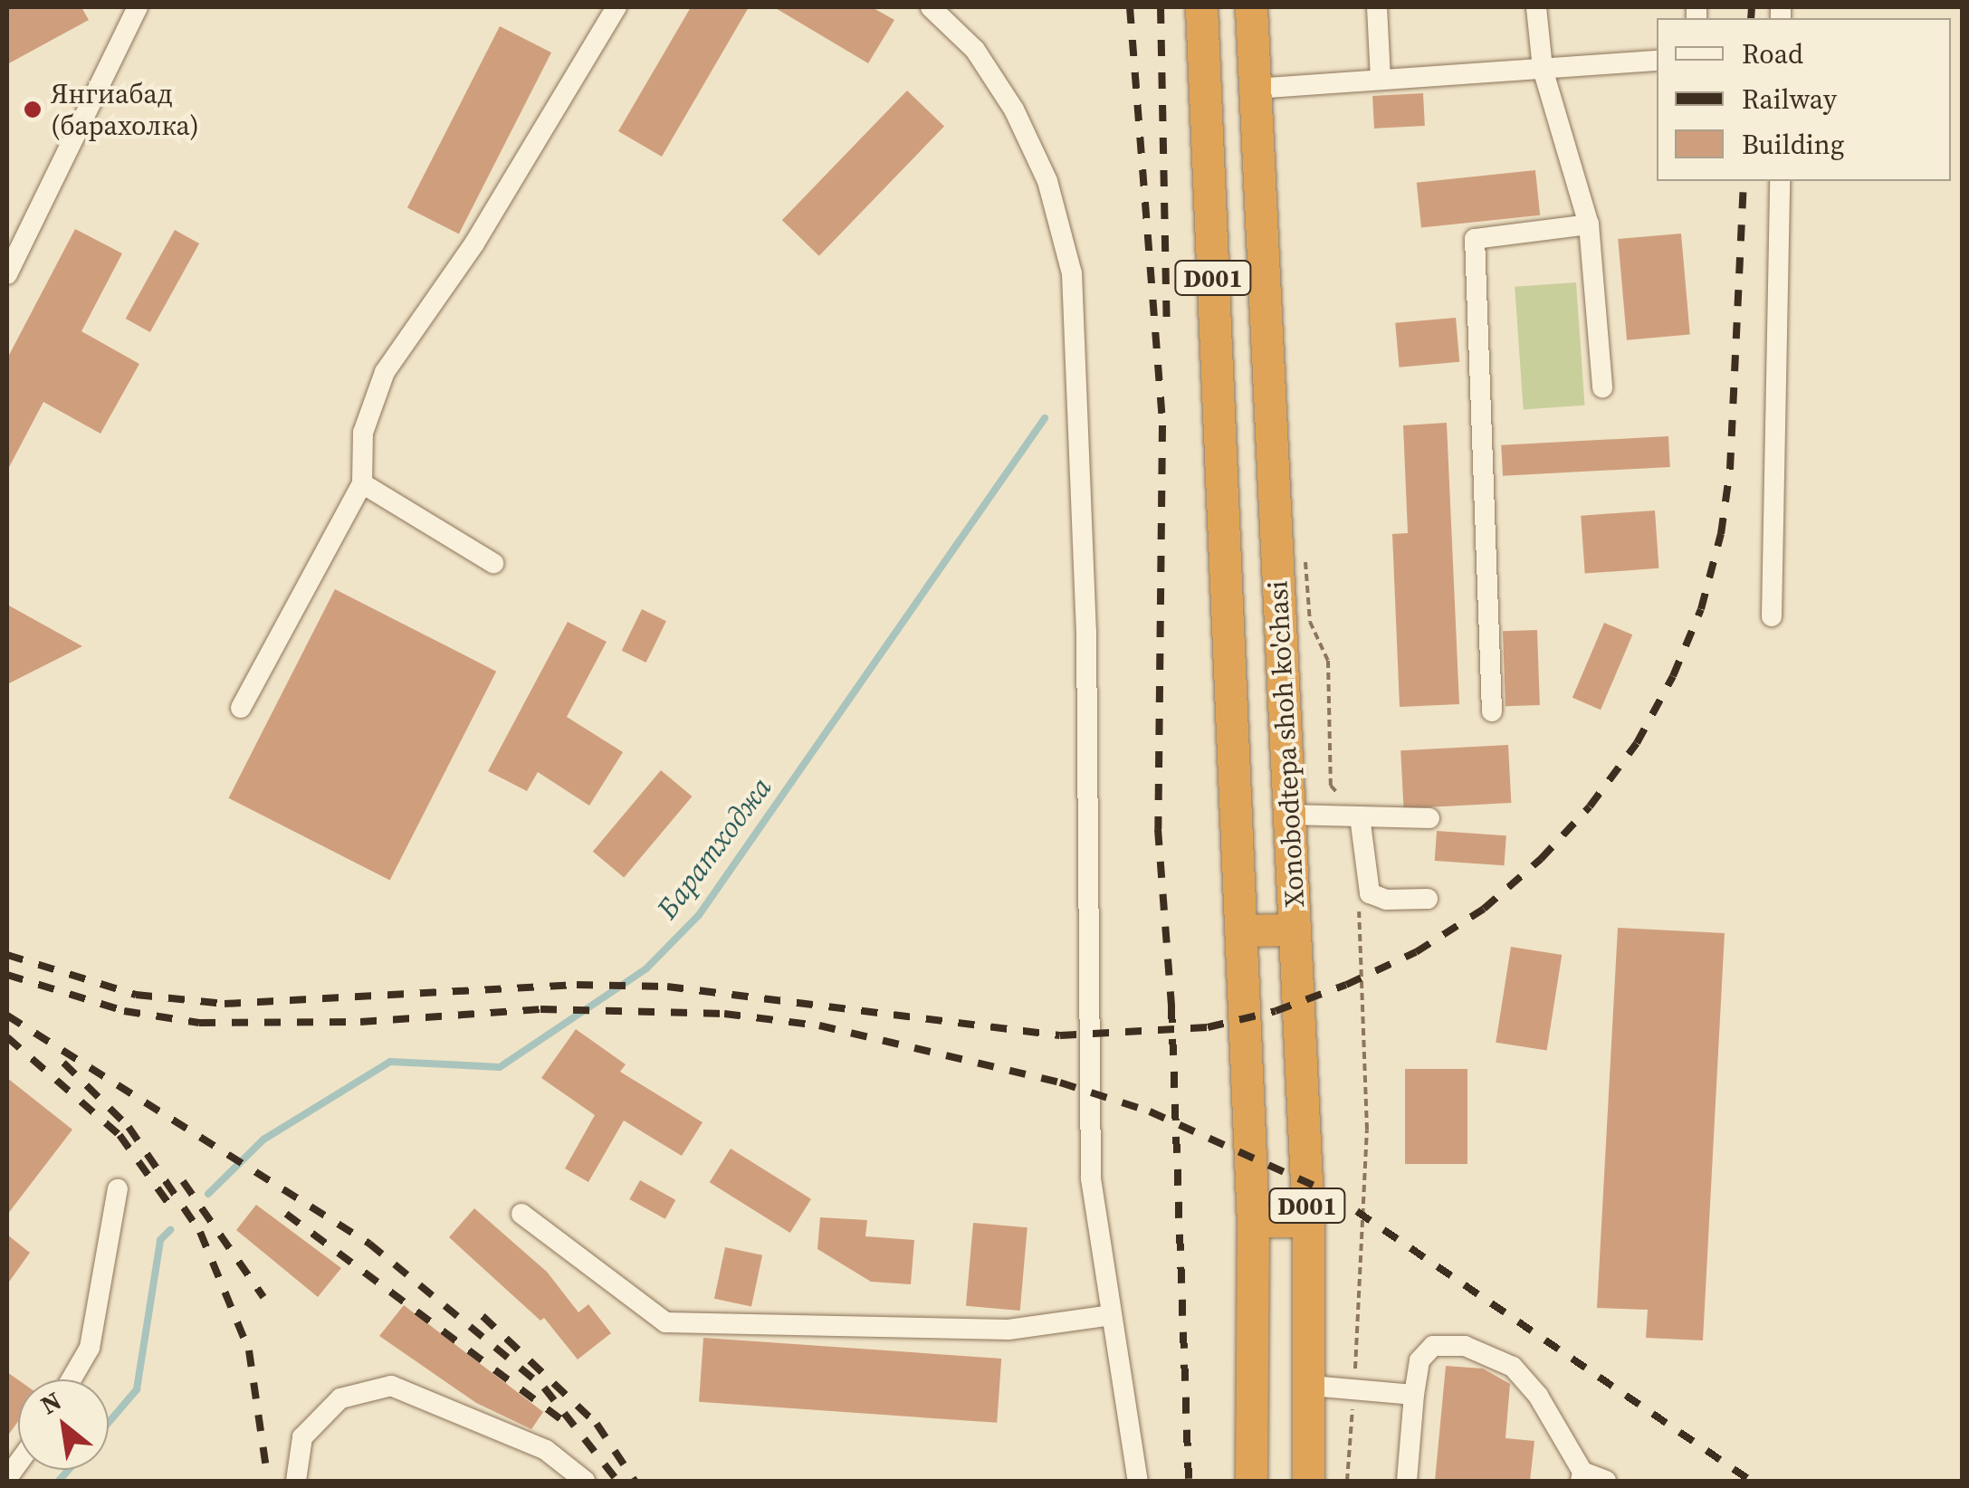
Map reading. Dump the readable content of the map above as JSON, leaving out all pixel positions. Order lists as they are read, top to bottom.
{
  "streets": {
    "highway": ["D001", "Xonobodtepa shoh ko'chasi"]
  },
  "water": ["Баратходжа"],
  "places": ["Янгиабад (барахолка)"],
  "legend": ["Road", "Railway", "Building"],
  "north": "top left"
}
